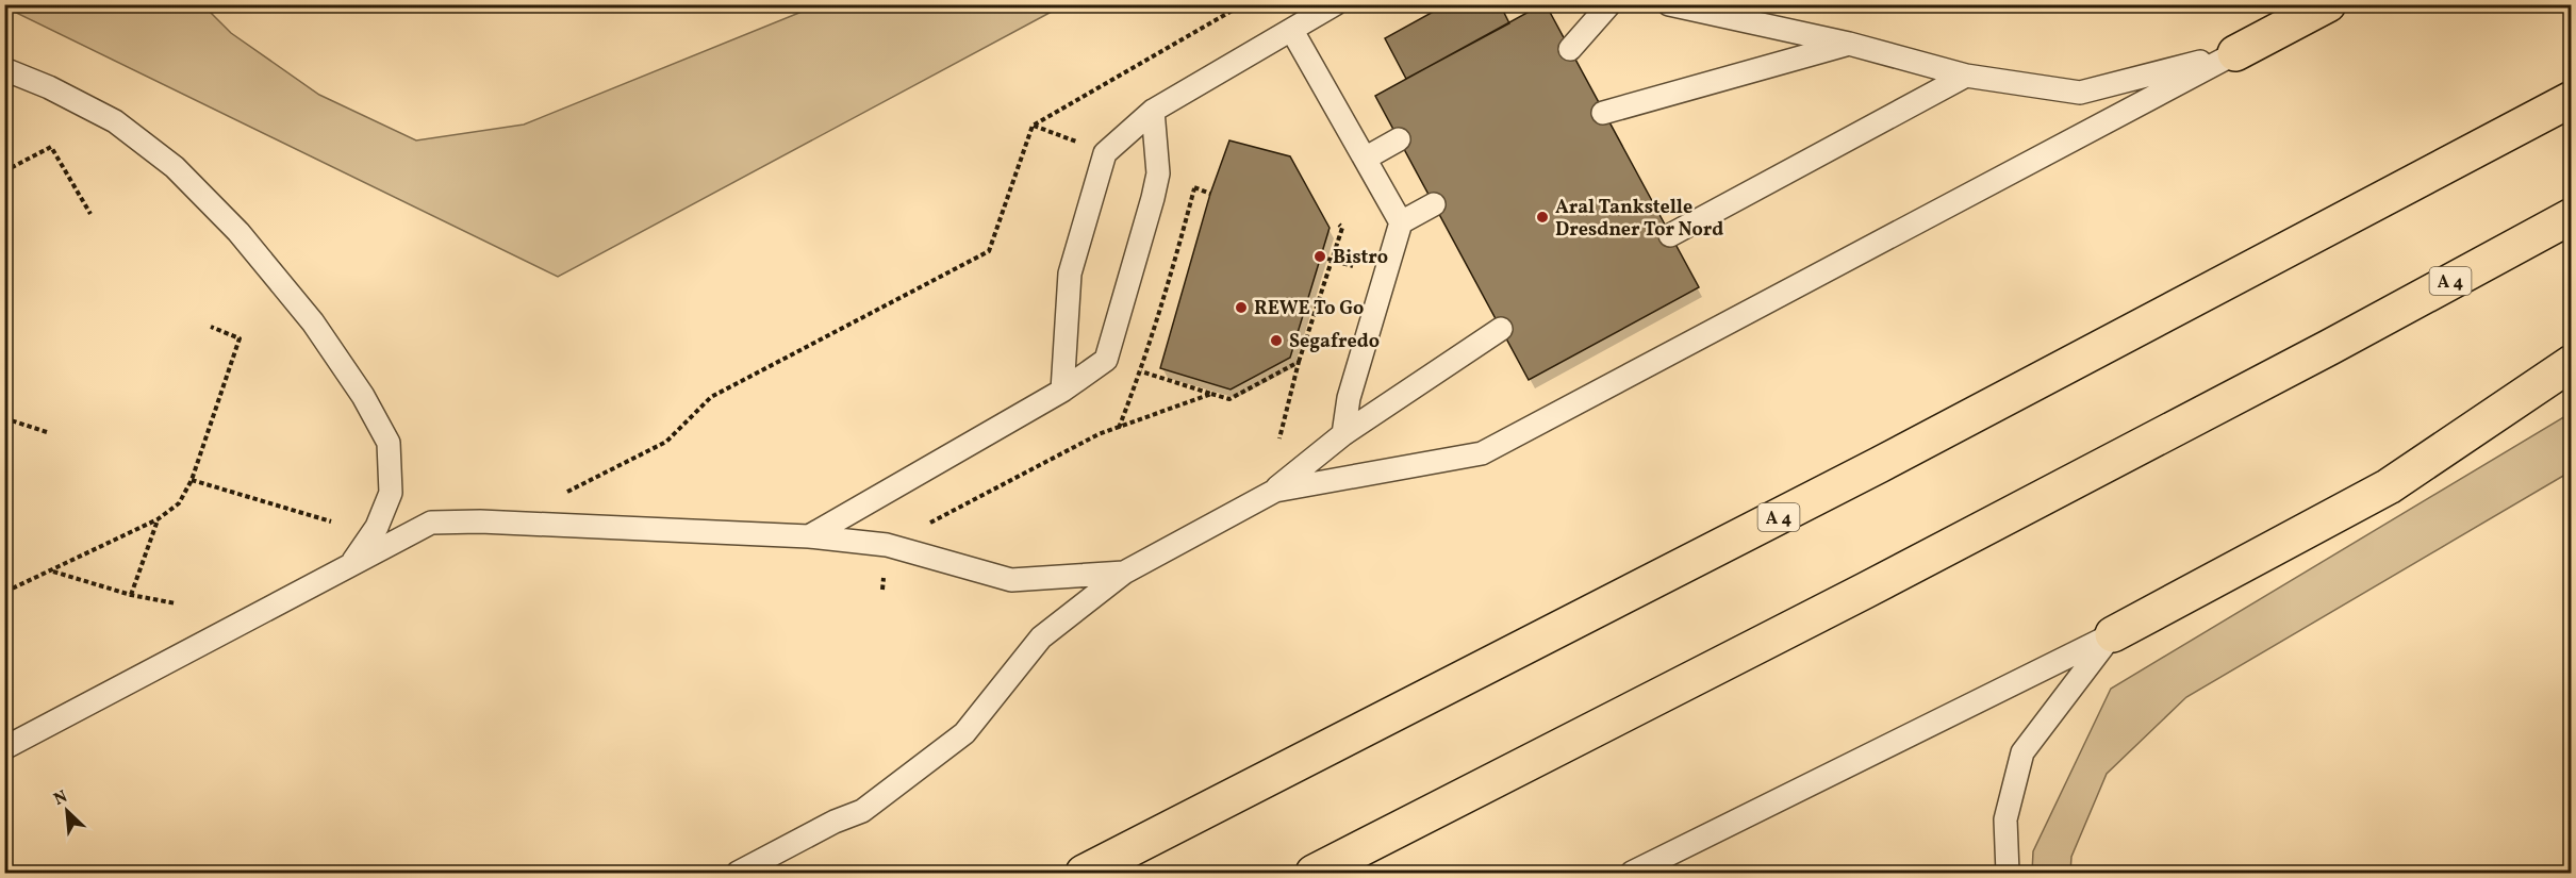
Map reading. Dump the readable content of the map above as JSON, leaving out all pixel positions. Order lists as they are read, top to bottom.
{
  "streets": {
    "highway": ["A 4"]
  },
  "places": [
    "Aral Tankstelle Dresdner Tor Nord",
    "Bistro",
    "REWE To Go",
    "Segafredo"
  ],
  "north": "top left"
}
